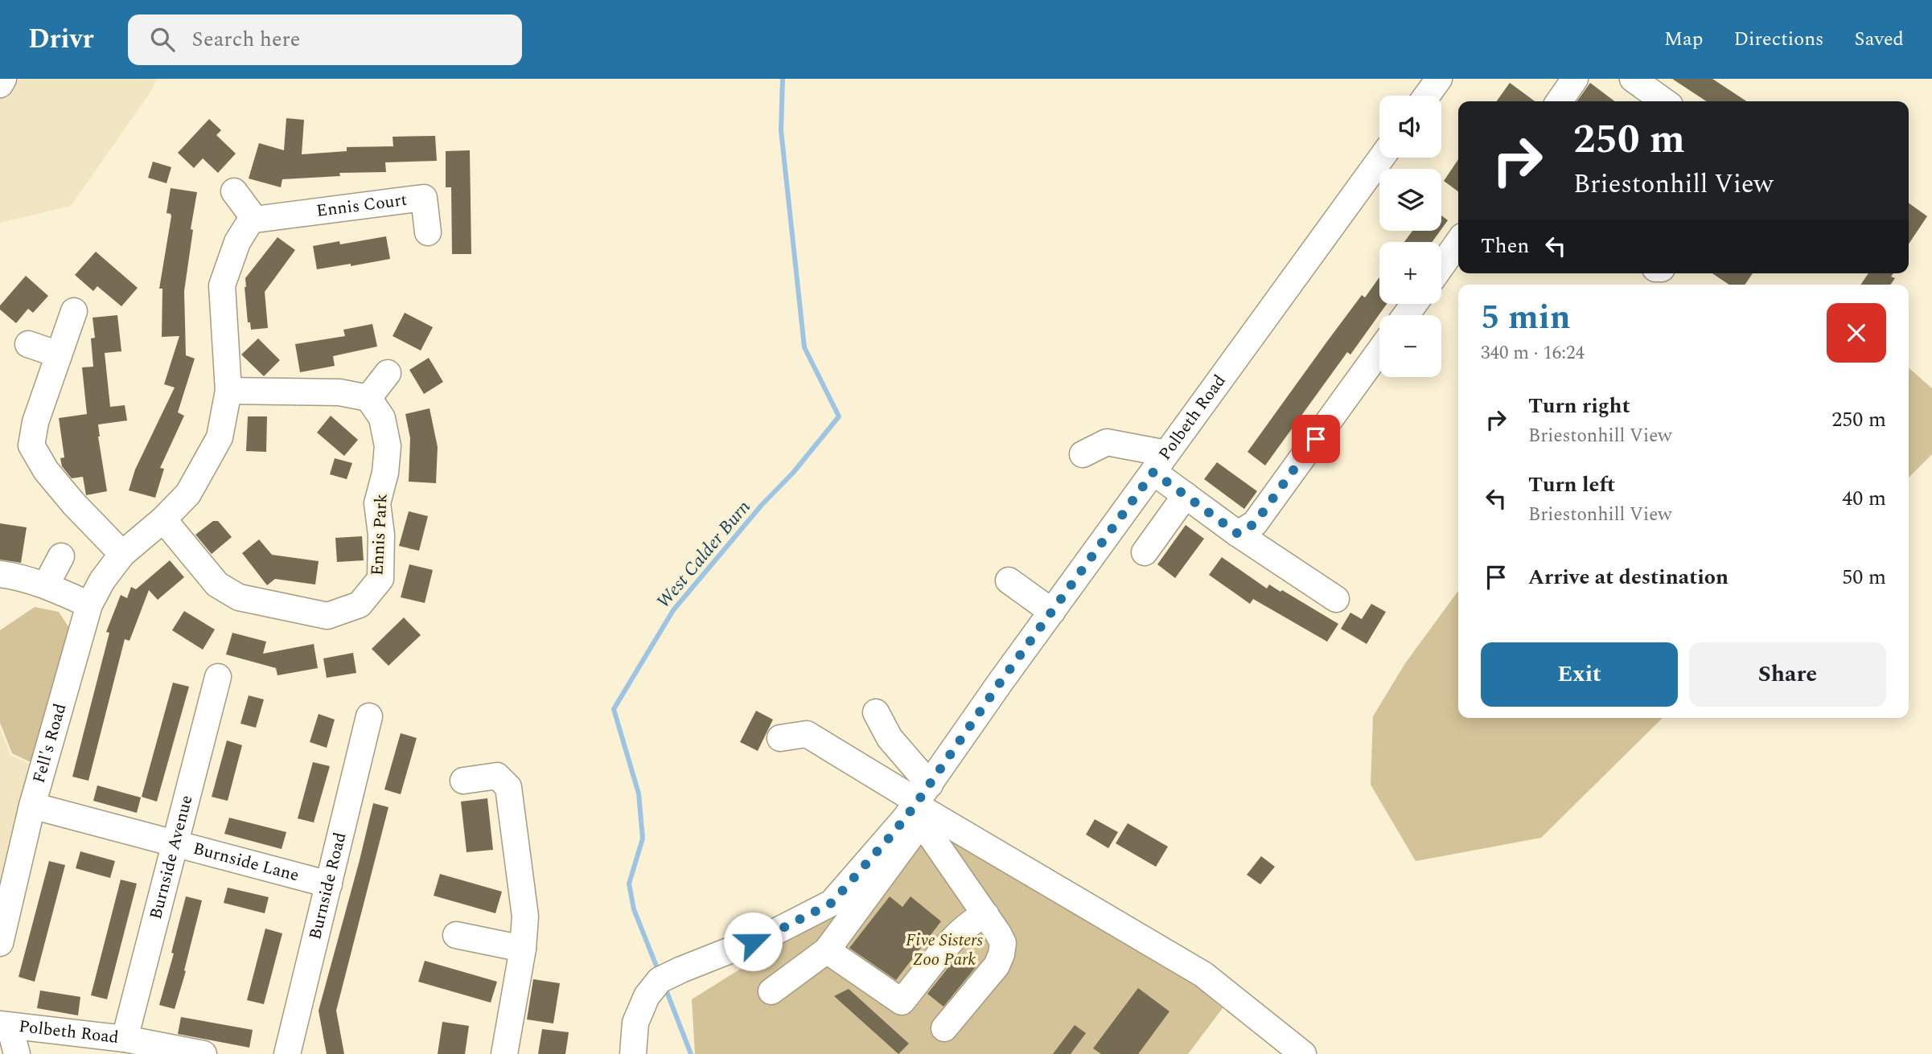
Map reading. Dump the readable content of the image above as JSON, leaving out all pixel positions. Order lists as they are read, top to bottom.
{
  "streets": {
    "street": [
      "Ennis Court",
      "Polbeth Road",
      "Ennis Park",
      "Fell's Road",
      "Burnside Avenue",
      "Burnside Lane",
      "Burnside Road"
    ]
  },
  "crossings": [
    ["Polbeth Road", "Burnside Avenue"],
    ["Fell's Road", "Burnside Lane"],
    ["Burnside Avenue", "Burnside Lane"],
    ["Burnside Lane", "Burnside Road"]
  ],
  "water": ["West Calder Burn"],
  "parks": ["Five Sisters Zoo Park"],
  "page": {
    "header": "Drivr",
    "search": "Search here",
    "nav": ["Map", "Directions", "Saved"],
    "map_buttons": ["+", "−"],
    "turn": ["250 m", "Briestonhill View"],
    "then": "Then",
    "heading": ["5 min", "340 m · 16:24"],
    "list": [
      {
        "name": "Turn right",
        "note": "Briestonhill View",
        "value": "250 m"
      },
      {
        "name": "Turn left",
        "note": "Briestonhill View",
        "value": "40 m"
      },
      {
        "name": "Arrive at destination",
        "value": "50 m"
      }
    ],
    "buttons": ["Exit", "Share"]
  }
}
